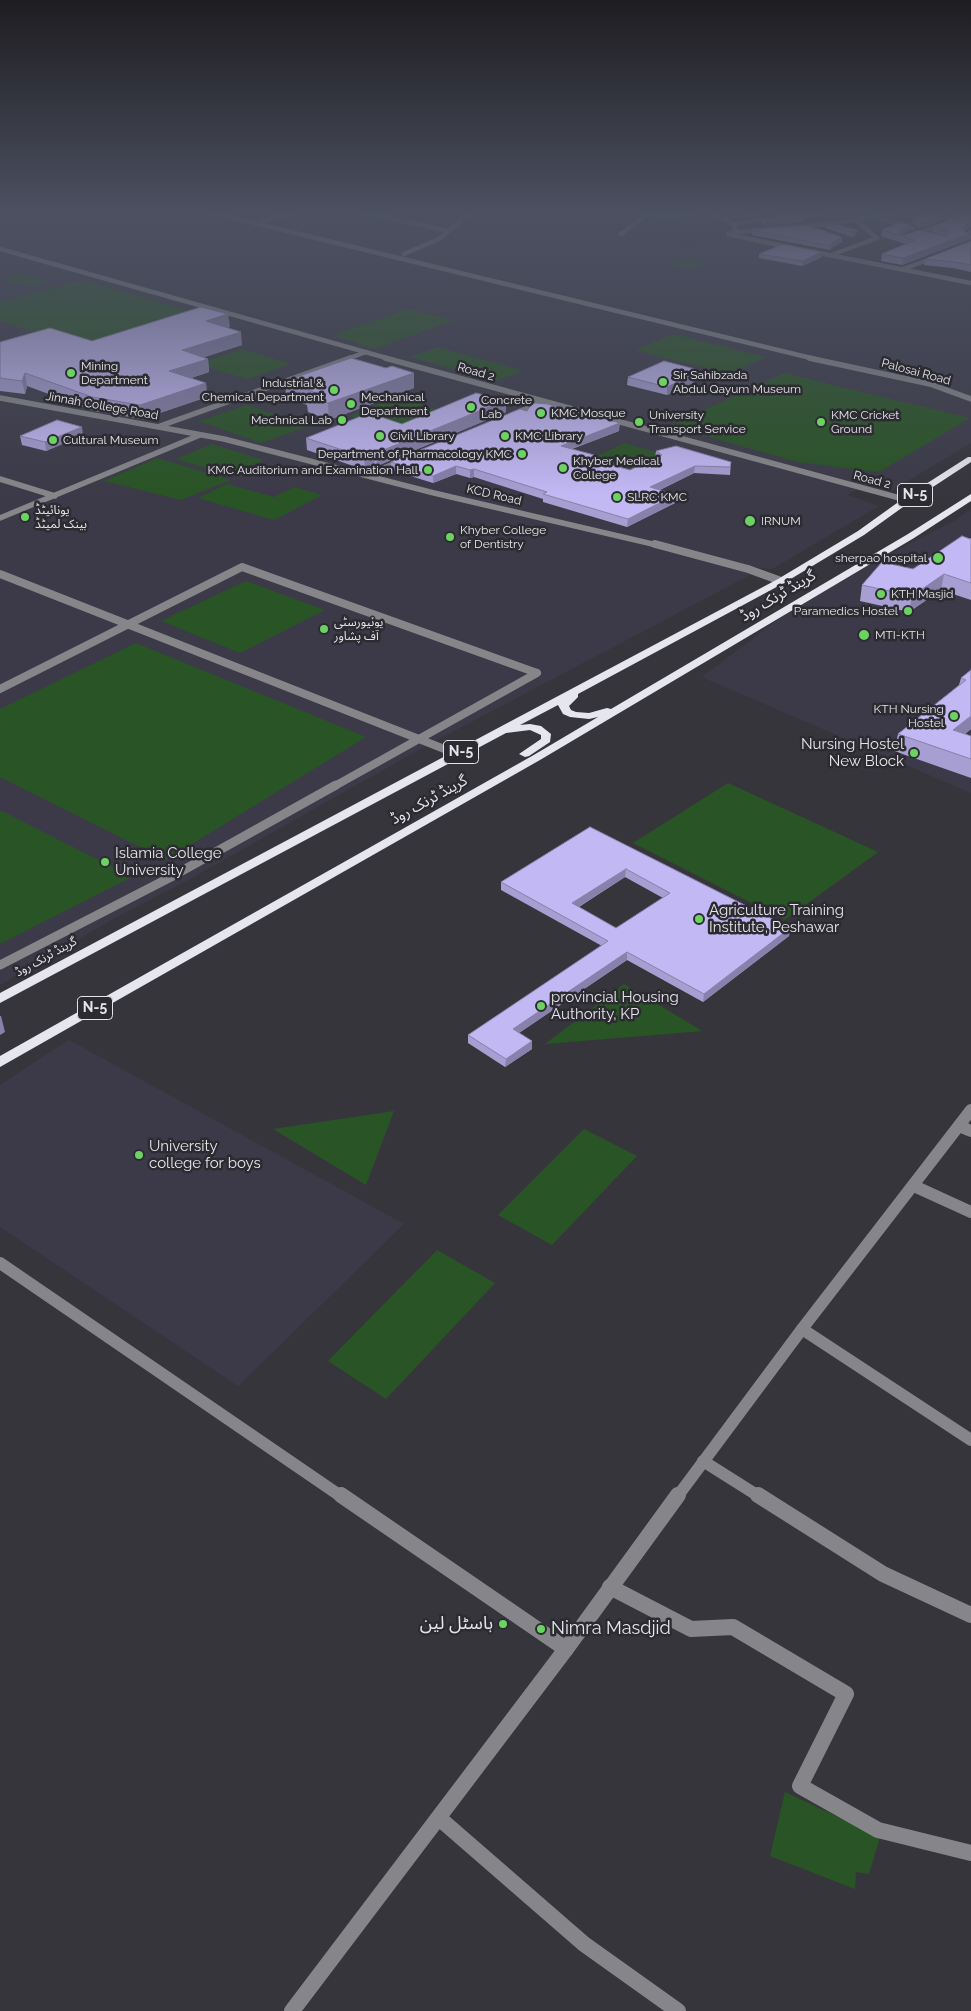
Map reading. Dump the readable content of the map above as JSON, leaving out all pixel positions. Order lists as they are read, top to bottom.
{
  "streets": {
    "highway": ["N-5", "گرینڈ ٹرنک روڈ"],
    "street": [
      "Road 2",
      "Palosai Road",
      "Jinnah College Road",
      "KCD Road"
    ]
  },
  "crossings": [
    ["Road 2", "گرینڈ ٹرنک روڈ"],
    ["Jinnah College Road", "KCD Road"],
    ["KCD Road", "گرینڈ ٹرنک روڈ"]
  ],
  "places": [
    "Mining Department",
    "Sir Sahibzada Abdul Qayum Museum",
    "Industrial & Chemical Department",
    "Mechanical Department",
    "Concrete Lab",
    "KMC Mosque",
    "Mechnical Lab",
    "University Transport Service",
    "KMC Cricket Ground",
    "Civil Library",
    "KMC Library",
    "Cultural Museum",
    "Department of Pharmacology KMC",
    "Khyber Medical College",
    "KMC Auditorium and Examination Hall",
    "SLRC KMC",
    "یونائیٹڈ بینک لمیٹڈ",
    "IRNUM",
    "Khyber College of Dentistry",
    "sherpao hospital",
    "KTH Masjid",
    "Paramedics Hostel",
    "یونیورسٹی آف پشاور",
    "MTI-KTH",
    "KTH Nursing Hostel",
    "Nursing Hostel New Block",
    "Islamia College University",
    "Agriculture Training Institute, Peshawar",
    "provincial Housing Authority, KP",
    "University college for boys",
    "ہاسٹل لین",
    "Nimra Masdjid"
  ]
}
